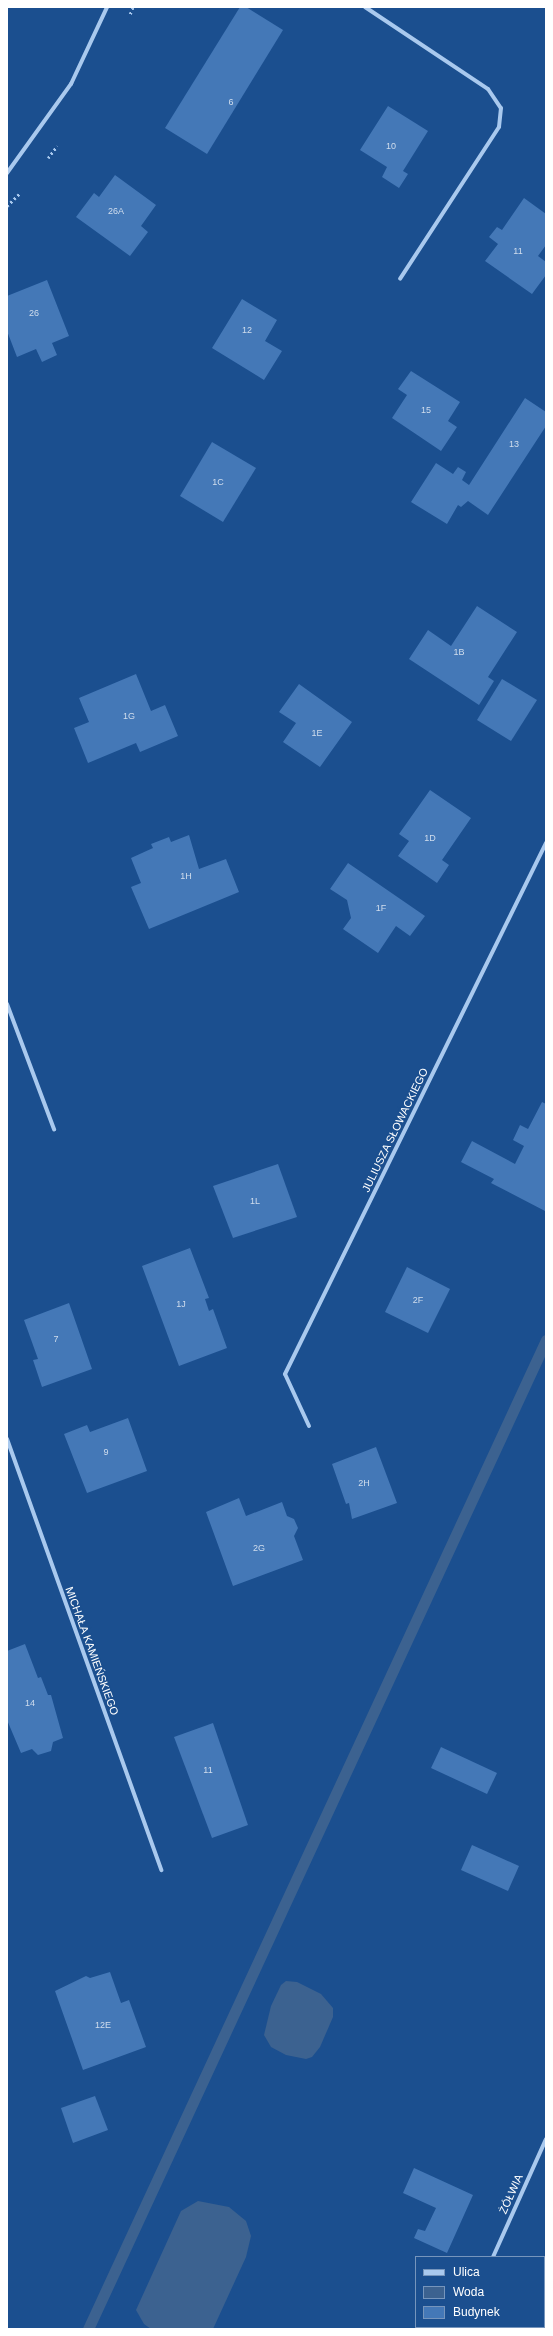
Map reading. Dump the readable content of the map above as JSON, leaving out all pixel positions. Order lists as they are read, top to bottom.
{
  "streets": {
    "street": ["JULIUSZA SŁOWACKIEGO", "MICHAŁA KAMIEŃSKIEGO", "ŻÓŁWIA"]
  },
  "house_numbers": [
    "6",
    "10",
    "26A",
    "11",
    "26",
    "12",
    "15",
    "13",
    "1C",
    "1B",
    "1G",
    "1E",
    "1D",
    "1H",
    "1F",
    "1L",
    "2F",
    "1J",
    "7",
    "9",
    "2H",
    "2G",
    "14",
    "11",
    "12E"
  ],
  "legend": ["Ulica", "Woda", "Budynek"]
}
